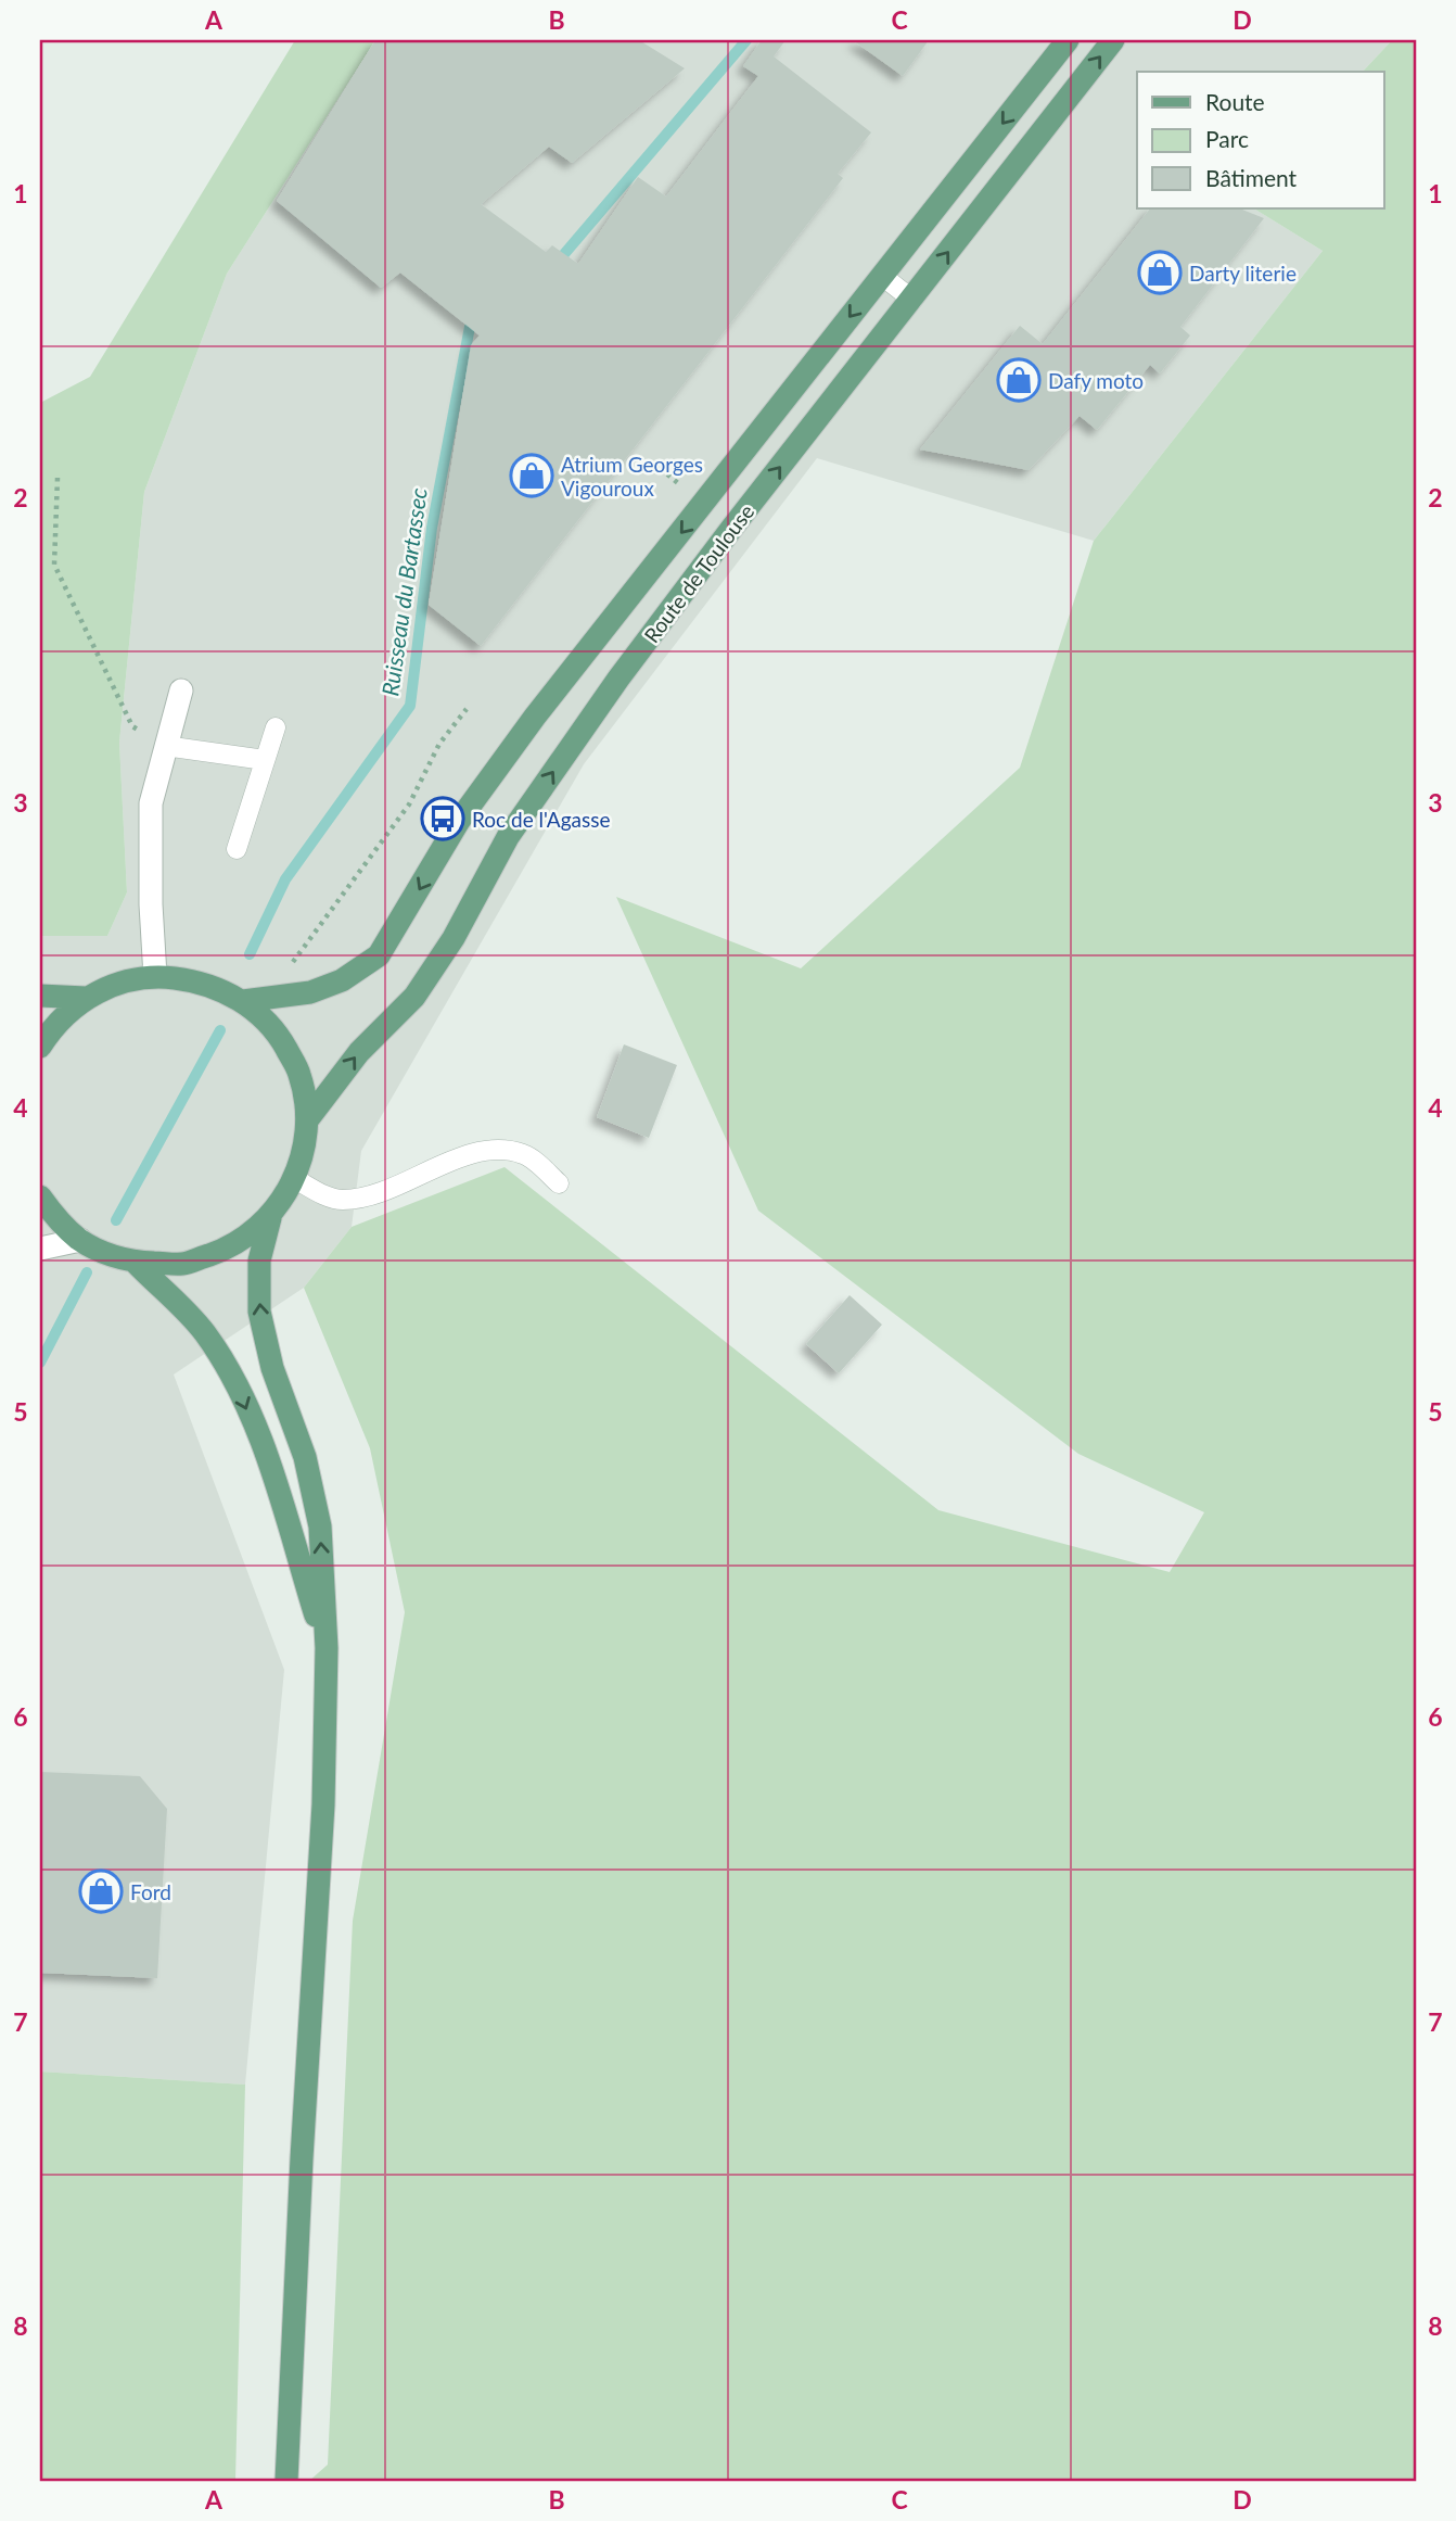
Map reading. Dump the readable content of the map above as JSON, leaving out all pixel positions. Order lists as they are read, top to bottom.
{
  "streets": {
    "main road": ["Route de Toulouse"]
  },
  "water": ["Ruisseau du Bartassec"],
  "places": {
    "shop": [
      "Darty literie",
      "Dafy moto",
      "Atrium Georges Vigouroux",
      "Ford"
    ],
    "bus stop": ["Roc de l'Agasse"]
  },
  "legend": ["Route", "Parc", "Bâtiment"],
  "grid": {
    "columns": [
      "A",
      "B",
      "C",
      "D"
    ],
    "rows": [
      "1",
      "2",
      "3",
      "4",
      "5",
      "6",
      "7",
      "8"
    ]
  }
}
